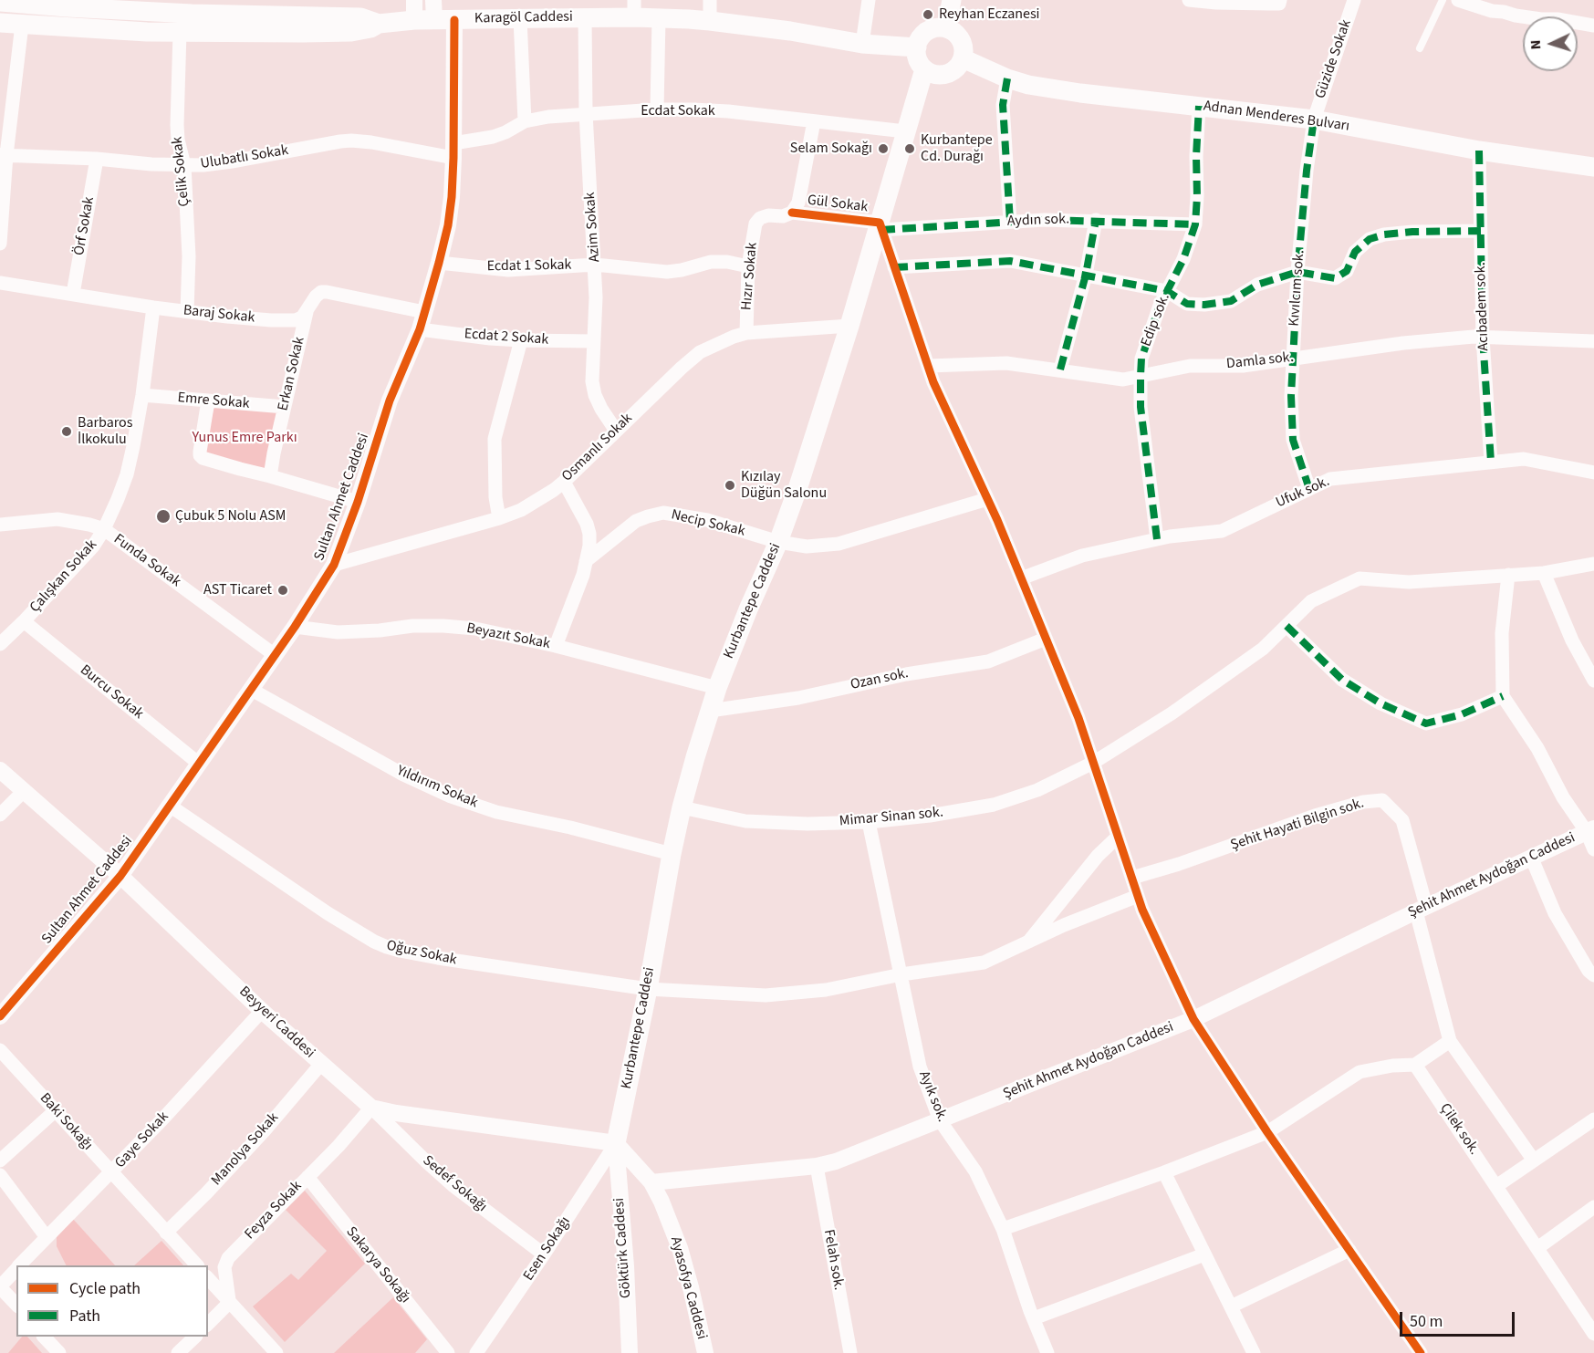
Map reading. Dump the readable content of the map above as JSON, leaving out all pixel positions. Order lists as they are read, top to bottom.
{
  "streets": {
    "main road": ["Karagöl Caddesi", "Adnan Menderes Bulvarı", "Kurbantepe Caddesi"],
    "street": [
      "Güzide Sokak",
      "Ecdat Sokak",
      "Ulubatlı Sokak",
      "Çelik Sokak",
      "Gül Sokak",
      "Aydın sok.",
      "Örf Sokak",
      "Azim Sokak",
      "Ecdat 1 Sokak",
      "Hızır Sokak",
      "Kıvılcım sok.",
      "Acıbadem sok.",
      "Baraj Sokak",
      "Edip sok.",
      "Ecdat 2 Sokak",
      "Damla sok.",
      "Erkan Sokak",
      "Emre Sokak",
      "Osmanlı Sokak",
      "Ufuk sok.",
      "Sultan Ahmet Caddesi",
      "Necip Sokak",
      "Funda Sokak",
      "Çalışkan Sokak",
      "Beyazıt Sokak",
      "Ozan sok.",
      "Burcu Sokak",
      "Yıldırım Sokak",
      "Mimar Sinan sok.",
      "Şehit Hayati Bilgin sok.",
      "Şehit Ahmet Aydoğan Caddesi",
      "Oğuz Sokak",
      "Beyyeri Caddesi",
      "Ayık sok.",
      "Baki Sokağı",
      "Çilek sok.",
      "Gaye Sokak",
      "Manolya Sokak",
      "Sedef Sokağı",
      "Feyza Sokak",
      "Göktürk Caddesi",
      "Esen Sokağı",
      "Felah sok.",
      "Sakarya Sokağı",
      "Ayasofya Caddesi"
    ]
  },
  "crossings": [
    ["Karagöl Caddesi", "Adnan Menderes Bulvarı"],
    ["Karagöl Caddesi", "Azim Sokak"],
    ["Karagöl Caddesi", "Sultan Ahmet Caddesi"],
    ["Karagöl Caddesi", "Kurbantepe Caddesi"],
    ["Güzide Sokak", "Adnan Menderes Bulvarı"],
    ["Güzide Sokak", "Kıvılcım sok."],
    ["Ecdat Sokak", "Ulubatlı Sokak"],
    ["Ecdat Sokak", "Azim Sokak"],
    ["Ecdat Sokak", "Sultan Ahmet Caddesi"],
    ["Ecdat Sokak", "Kurbantepe Caddesi"],
    ["Adnan Menderes Bulvarı", "Kıvılcım sok."],
    ["Adnan Menderes Bulvarı", "Acıbadem sok."],
    ["Adnan Menderes Bulvarı", "Edip sok."],
    ["Adnan Menderes Bulvarı", "Kurbantepe Caddesi"],
    ["Ulubatlı Sokak", "Çelik Sokak"],
    ["Ulubatlı Sokak", "Örf Sokak"],
    ["Ulubatlı Sokak", "Sultan Ahmet Caddesi"],
    ["Çelik Sokak", "Baraj Sokak"],
    ["Gül Sokak", "Aydın sok."],
    ["Gül Sokak", "Hızır Sokak"],
    ["Gül Sokak", "Kurbantepe Caddesi"],
    ["Aydın sok.", "Edip sok."],
    ["Aydın sok.", "Kurbantepe Caddesi"],
    ["Örf Sokak", "Baraj Sokak"],
    ["Azim Sokak", "Ecdat 1 Sokak"],
    ["Azim Sokak", "Ecdat 2 Sokak"],
    ["Azim Sokak", "Osmanlı Sokak"],
    ["Ecdat 1 Sokak", "Hızır Sokak"],
    ["Ecdat 1 Sokak", "Sultan Ahmet Caddesi"],
    ["Hızır Sokak", "Osmanlı Sokak"],
    ["Kıvılcım sok.", "Damla sok."],
    ["Kıvılcım sok.", "Ufuk sok."],
    ["Acıbadem sok.", "Damla sok."],
    ["Acıbadem sok.", "Ufuk sok."],
    ["Baraj Sokak", "Erkan Sokak"],
    ["Baraj Sokak", "Çalışkan Sokak"],
    ["Edip sok.", "Damla sok."],
    ["Edip sok.", "Ufuk sok."],
    ["Ecdat 2 Sokak", "Sultan Ahmet Caddesi"],
    ["Erkan Sokak", "Emre Sokak"],
    ["Emre Sokak", "Çalışkan Sokak"],
    ["Osmanlı Sokak", "Sultan Ahmet Caddesi"],
    ["Osmanlı Sokak", "Kurbantepe Caddesi"],
    ["Sultan Ahmet Caddesi", "Funda Sokak"],
    ["Sultan Ahmet Caddesi", "Beyazıt Sokak"],
    ["Sultan Ahmet Caddesi", "Burcu Sokak"],
    ["Sultan Ahmet Caddesi", "Yıldırım Sokak"],
    ["Sultan Ahmet Caddesi", "Oğuz Sokak"],
    ["Sultan Ahmet Caddesi", "Beyyeri Caddesi"],
    ["Necip Sokak", "Kurbantepe Caddesi"],
    ["Funda Sokak", "Çalışkan Sokak"],
    ["Çalışkan Sokak", "Burcu Sokak"],
    ["Kurbantepe Caddesi", "Beyazıt Sokak"],
    ["Kurbantepe Caddesi", "Ozan sok."],
    ["Kurbantepe Caddesi", "Yıldırım Sokak"],
    ["Kurbantepe Caddesi", "Mimar Sinan sok."],
    ["Kurbantepe Caddesi", "Oğuz Sokak"],
    ["Kurbantepe Caddesi", "Beyyeri Caddesi"],
    ["Kurbantepe Caddesi", "Göktürk Caddesi"],
    ["Kurbantepe Caddesi", "Esen Sokağı"],
    ["Kurbantepe Caddesi", "Ayasofya Caddesi"],
    ["Mimar Sinan sok.", "Ayık sok."],
    ["Şehit Hayati Bilgin sok.", "Şehit Ahmet Aydoğan Caddesi"],
    ["Şehit Ahmet Aydoğan Caddesi", "Ayık sok."],
    ["Şehit Ahmet Aydoğan Caddesi", "Felah sok."],
    ["Şehit Ahmet Aydoğan Caddesi", "Ayasofya Caddesi"],
    ["Oğuz Sokak", "Ayık sok."],
    ["Beyyeri Caddesi", "Gaye Sokak"],
    ["Beyyeri Caddesi", "Manolya Sokak"],
    ["Beyyeri Caddesi", "Sedef Sokağı"],
    ["Beyyeri Caddesi", "Feyza Sokak"],
    ["Beyyeri Caddesi", "Göktürk Caddesi"],
    ["Beyyeri Caddesi", "Esen Sokağı"],
    ["Beyyeri Caddesi", "Ayasofya Caddesi"],
    ["Baki Sokağı", "Gaye Sokak"],
    ["Baki Sokağı", "Manolya Sokak"],
    ["Sedef Sokağı", "Feyza Sokak"],
    ["Sedef Sokağı", "Esen Sokağı"],
    ["Feyza Sokak", "Sakarya Sokağı"],
    ["Göktürk Caddesi", "Esen Sokağı"],
    ["Göktürk Caddesi", "Ayasofya Caddesi"],
    ["Esen Sokağı", "Ayasofya Caddesi"]
  ],
  "parks": ["Yunus Emre Parkı"],
  "places": [
    "Reyhan Eczanesi",
    "Selam Sokağı",
    "Kurbantepe Cd. Durağı",
    "Barbaros İlkokulu",
    "Kızılay Düğün Salonu",
    "Çubuk 5 Nolu ASM",
    "AST Ticaret"
  ],
  "legend": ["Cycle path", "Path"],
  "scale_bar": "50 m",
  "north": "left"
}
